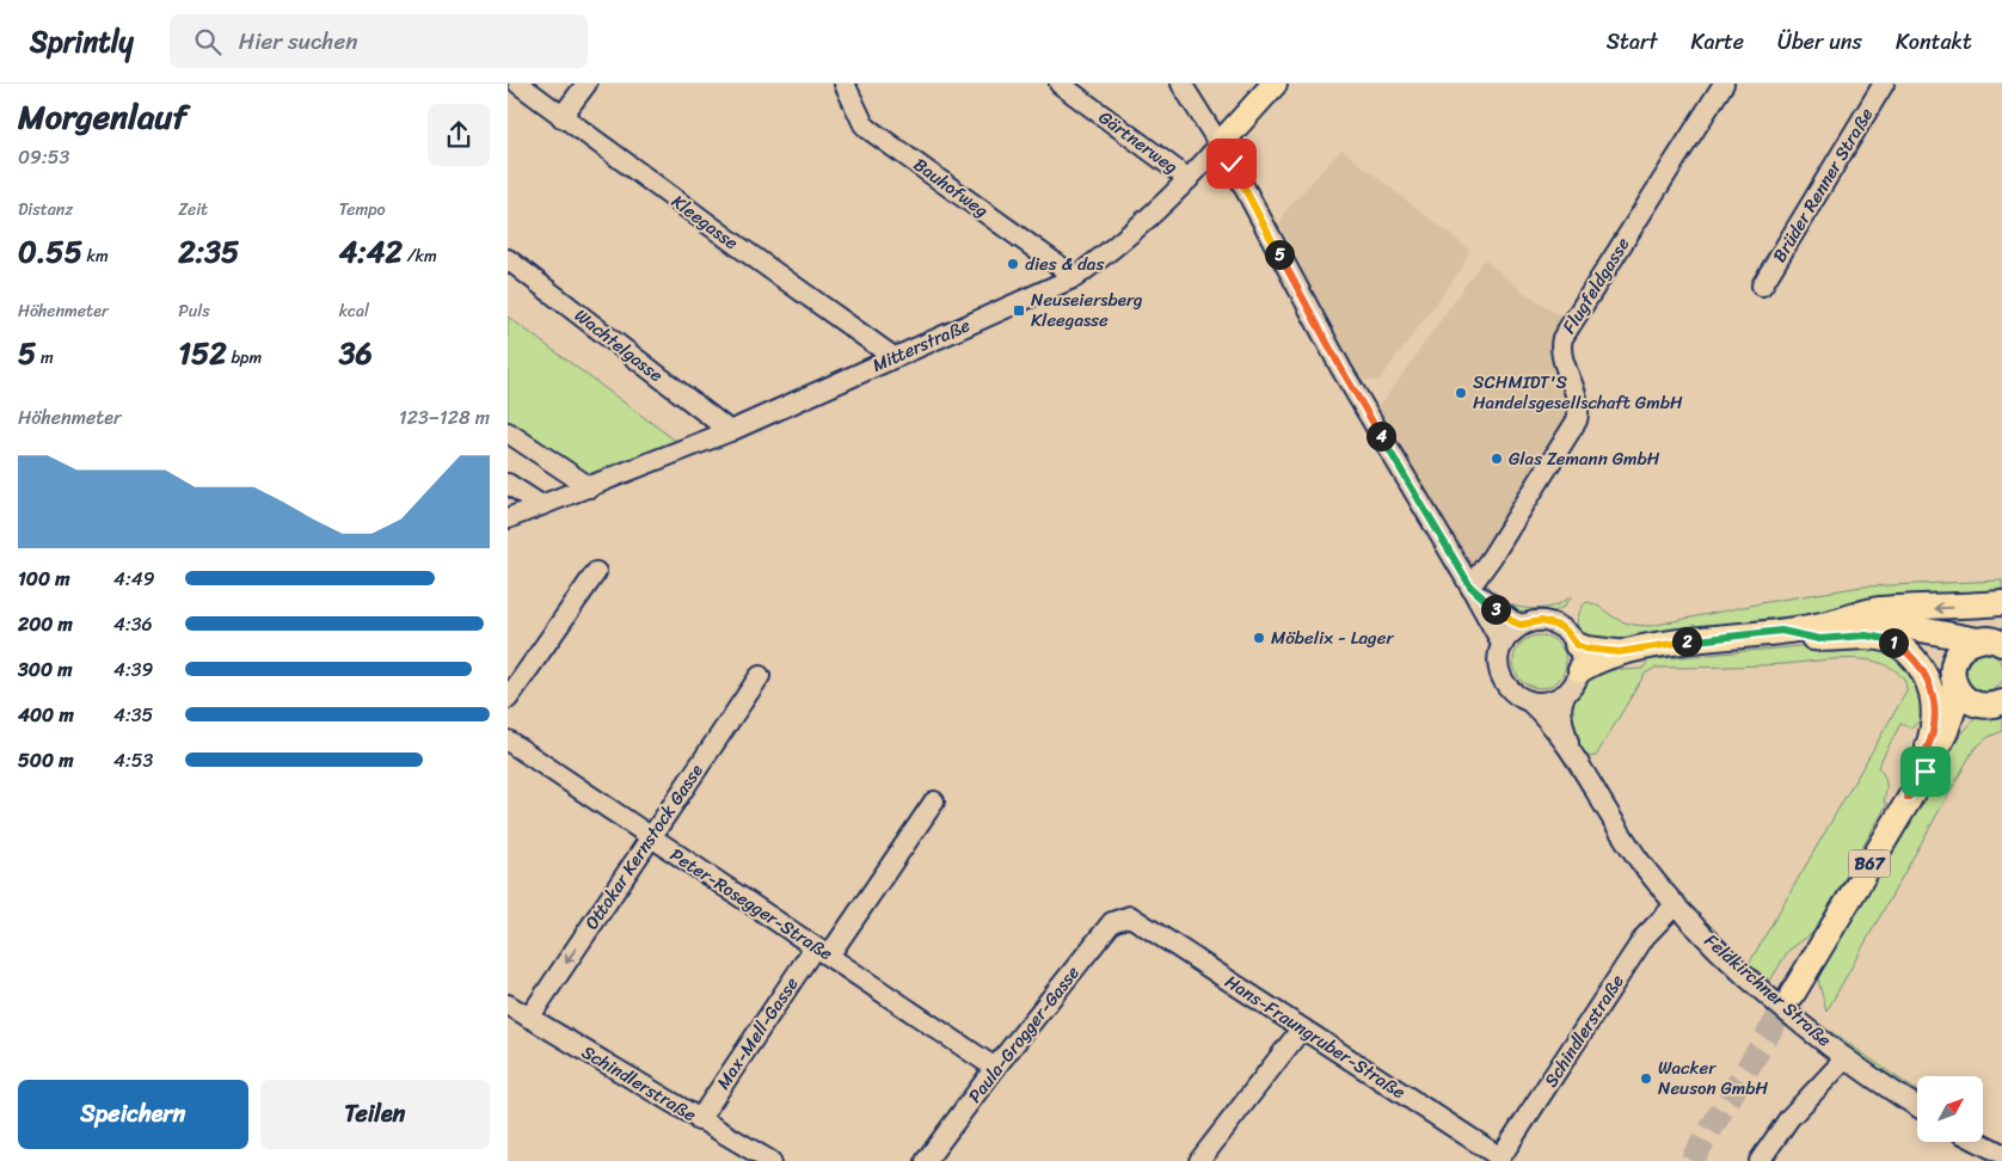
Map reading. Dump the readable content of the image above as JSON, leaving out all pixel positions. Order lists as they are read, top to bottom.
{
  "streets": {
    "main road": ["Mitterstraße", "B67"],
    "street": [
      "Gärtnerweg",
      "Brüder Renner Straße",
      "Bauhofweg",
      "Kleegasse",
      "Flugfeldgasse",
      "Wachtelgasse",
      "Ottokar Kernstock Gasse",
      "Peter-Rosegger-Straße",
      "Feldkirchner Straße",
      "Schindlerstraße",
      "Max-Mell-Gasse",
      "Paula-Grogger-Gasse",
      "Hans-Fraungruber-Straße"
    ]
  },
  "crossings": [
    ["Gärtnerweg", "Mitterstraße"],
    ["Bauhofweg", "Mitterstraße"],
    ["Kleegasse", "Mitterstraße"],
    ["Wachtelgasse", "Mitterstraße"],
    ["Ottokar Kernstock Gasse", "Peter-Rosegger-Straße"],
    ["Ottokar Kernstock Gasse", "Schindlerstraße"],
    ["Peter-Rosegger-Straße", "Max-Mell-Gasse"],
    ["Peter-Rosegger-Straße", "Paula-Grogger-Gasse"],
    ["Feldkirchner Straße", "Schindlerstraße"],
    ["Schindlerstraße", "Max-Mell-Gasse"],
    ["Schindlerstraße", "Hans-Fraungruber-Straße"],
    ["Paula-Grogger-Gasse", "Hans-Fraungruber-Straße"]
  ],
  "one_way": ["Ottokar Kernstock Gasse"],
  "places": {
    "other": [
      "dies & das",
      "SCHMIDT'S Handelsgesellschaft GmbH",
      "Glas Zemann GmbH",
      "Möbelix - Lager",
      "Wacker Neuson GmbH"
    ],
    "transit": ["Neuseiersberg Kleegasse"]
  },
  "north": "top right",
  "page": {
    "header": "Sprintly",
    "search": "Hier suchen",
    "nav": [
      "Start",
      "Karte",
      "Über uns",
      "Kontakt"
    ],
    "heading": ["Morgenlauf", "09:53"],
    "stats": [
      ["Distanz", "0.55 km"],
      ["Zeit", "2:35"],
      ["Tempo", "4:42 /km"],
      ["Höhenmeter", "5 m"],
      ["Puls", "152 bpm"],
      ["kcal", "36"]
    ],
    "pins": [
      "5",
      "4",
      "3",
      "2",
      "1"
    ],
    "chart": ["Höhenmeter", "123–128 m"],
    "list": [
      {
        "name": "100 m",
        "note": "4:49"
      },
      {
        "name": "200 m",
        "note": "4:36"
      },
      {
        "name": "300 m",
        "note": "4:39"
      },
      {
        "name": "400 m",
        "note": "4:35"
      },
      {
        "name": "500 m",
        "note": "4:53"
      }
    ],
    "buttons": ["Speichern", "Teilen"]
  }
}
